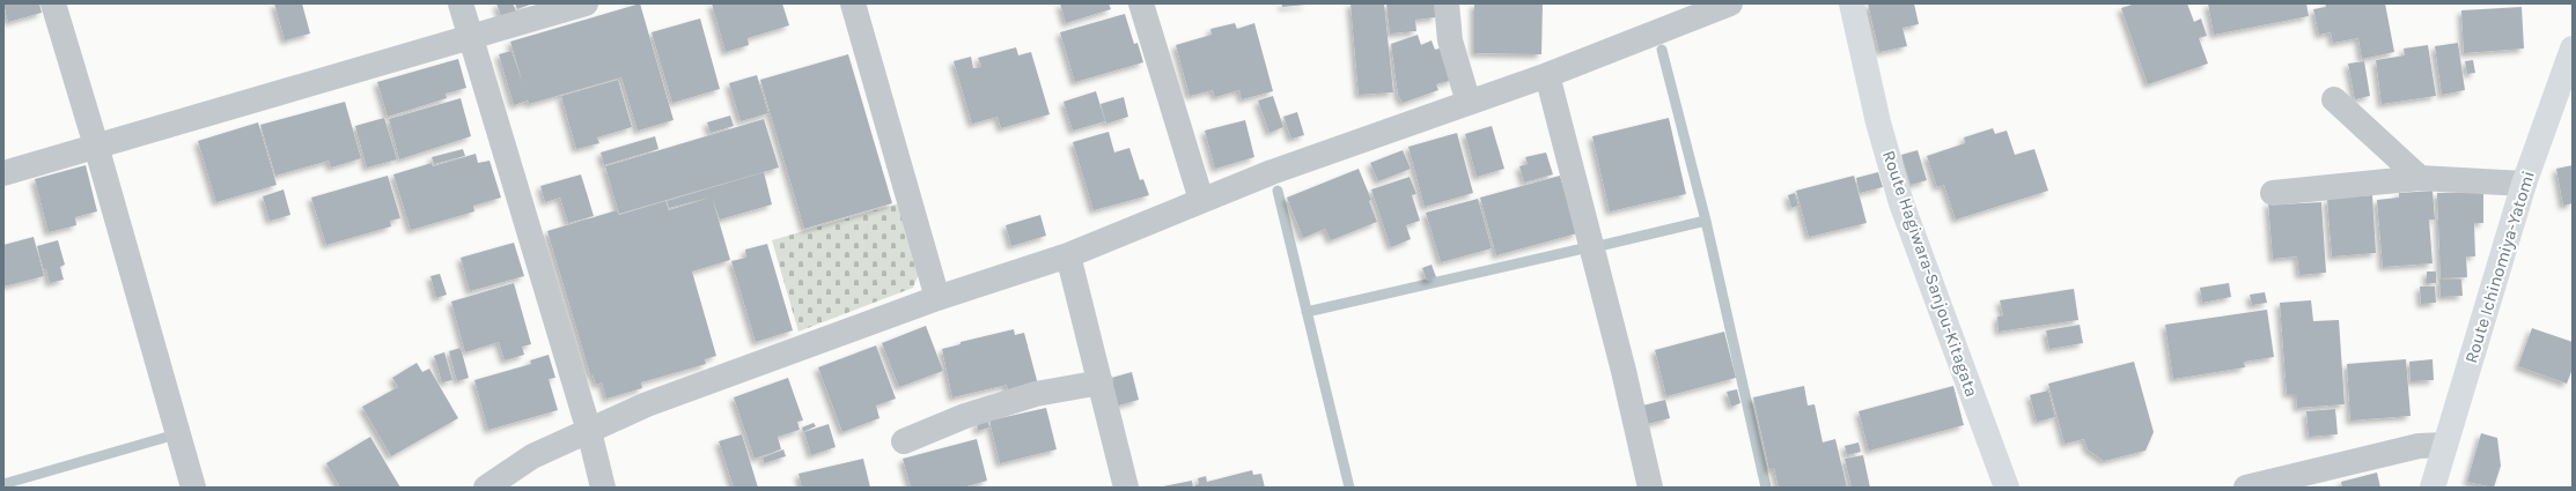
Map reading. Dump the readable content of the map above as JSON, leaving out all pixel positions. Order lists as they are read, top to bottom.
{
  "streets": {
    "main road": ["Route Ichinomiya-Yatomi", "Route Hagiwara-Sanjou-Kitagata"]
  }
}
